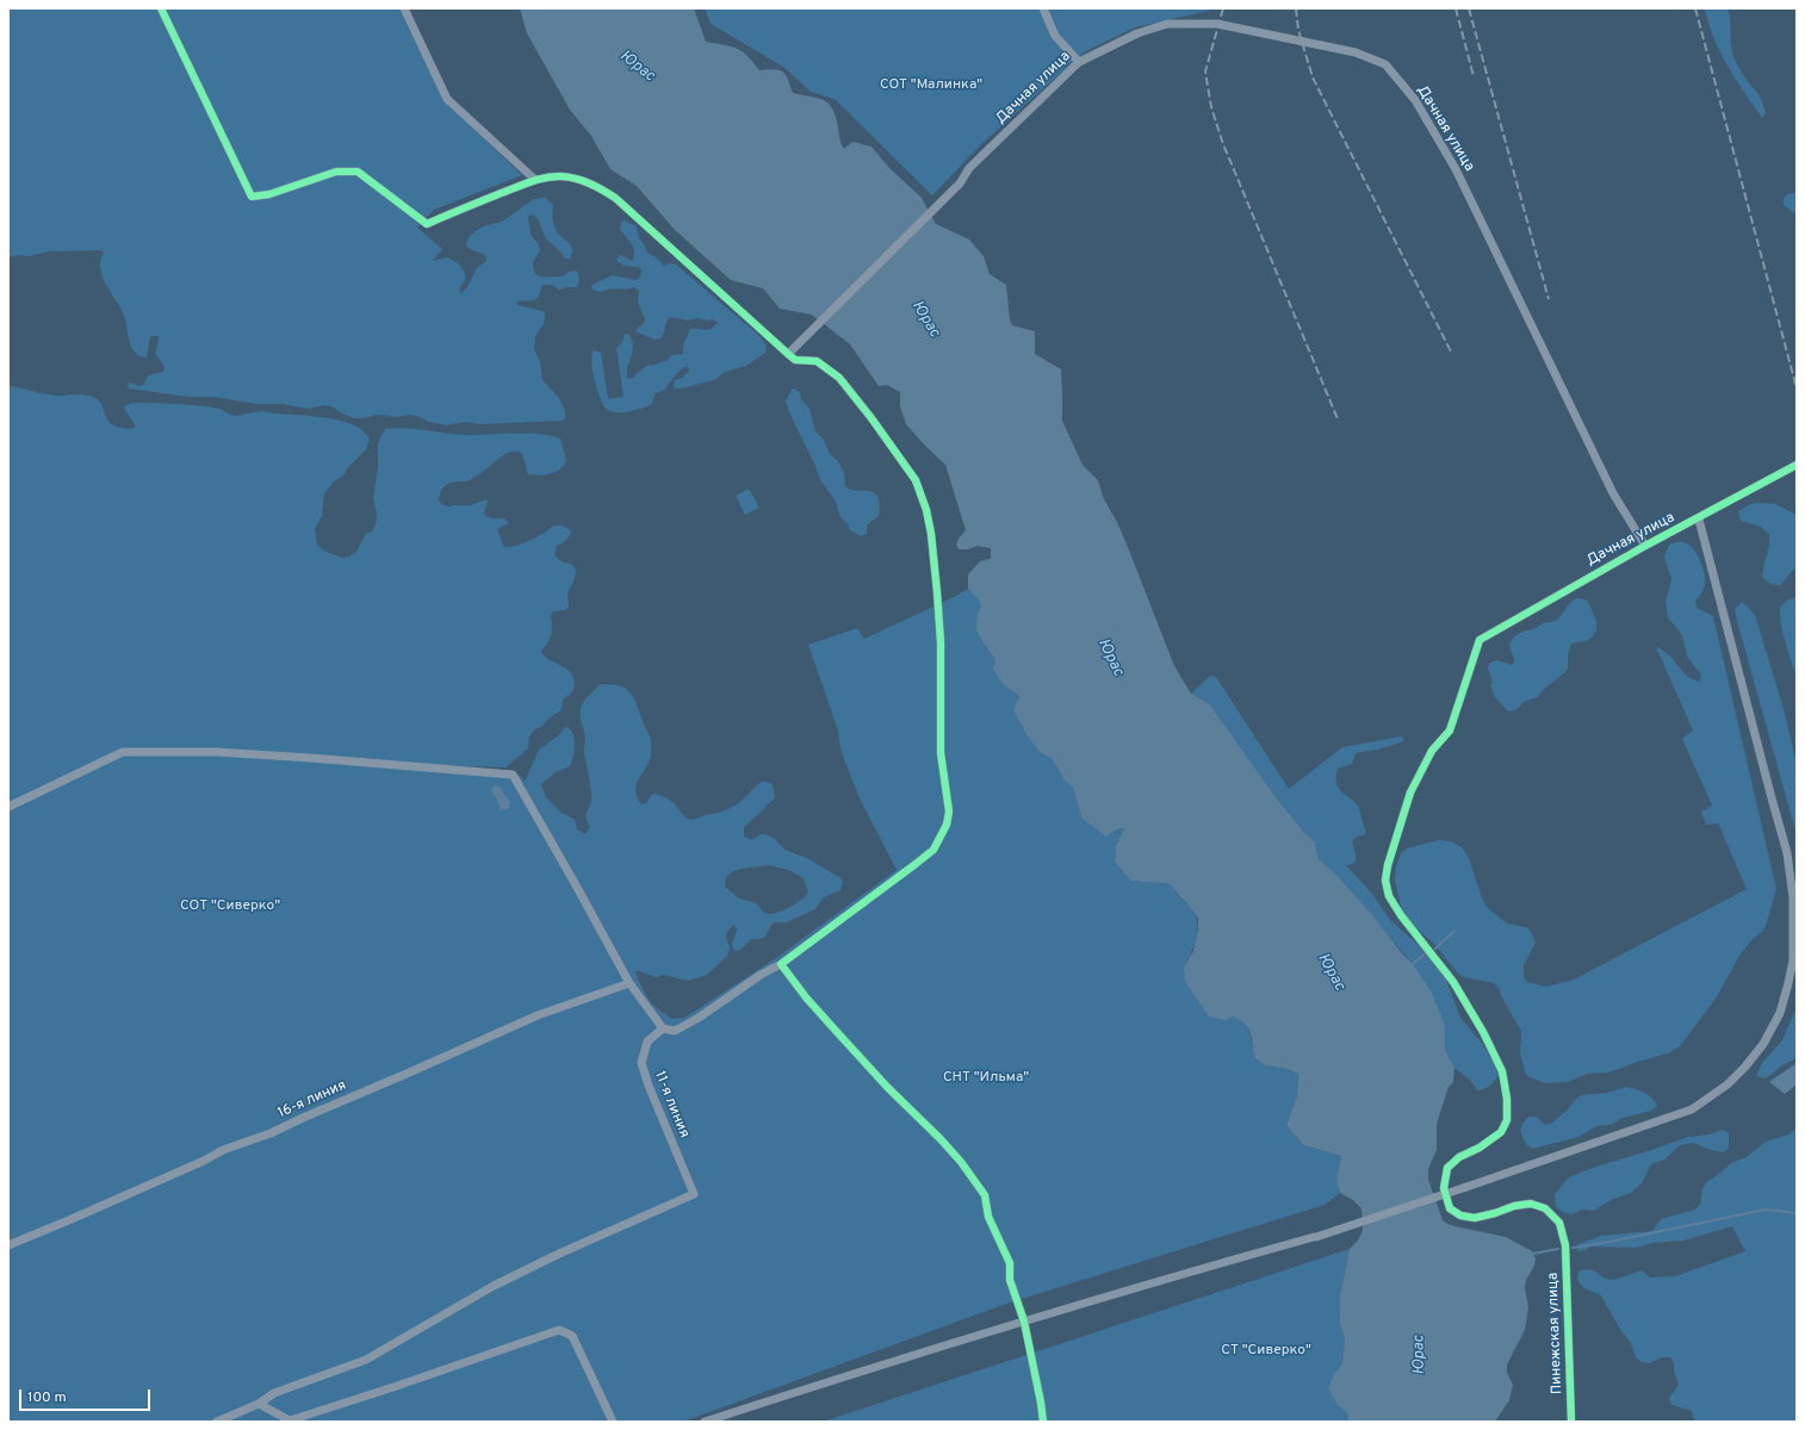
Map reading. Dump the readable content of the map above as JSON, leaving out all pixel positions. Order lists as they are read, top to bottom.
{
  "streets": {
    "street": [
      "Дачная улица",
      "16-я линия",
      "11-я линия",
      "Пинежская улица"
    ]
  },
  "crossings": [
    ["Дачная улица", "Пинежская улица"]
  ],
  "water": ["Юрас"],
  "parks": [
    "СОТ \"Малинка\"",
    "СОТ \"Сиверко\"",
    "СНТ \"Ильма\"",
    "СТ \"Сиверко\""
  ],
  "scale_bar": "100 m"
}
